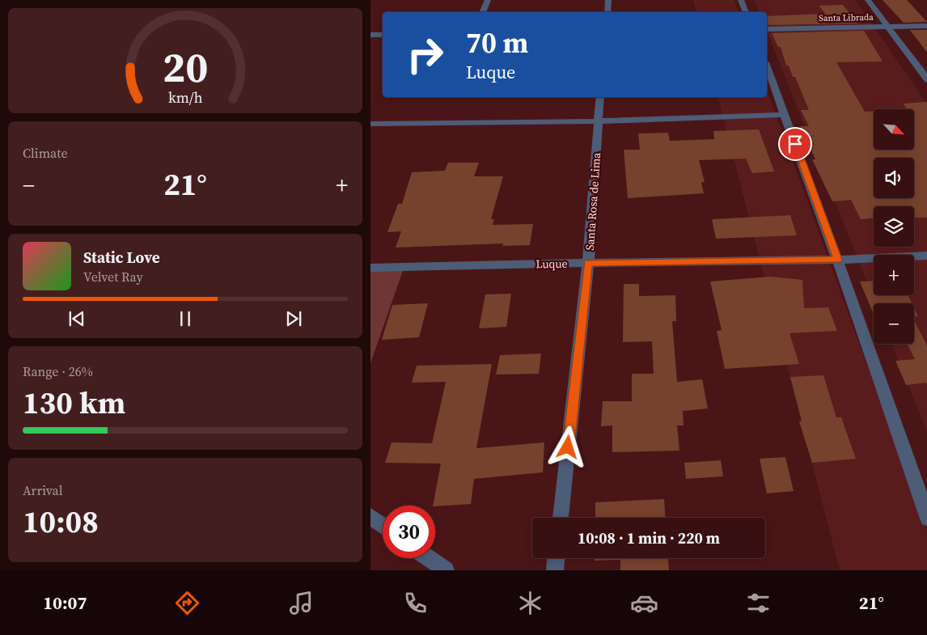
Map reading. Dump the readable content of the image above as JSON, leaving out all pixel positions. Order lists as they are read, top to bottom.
{
  "streets": {
    "street": ["Santa Librada", "Santa Rosa de Lima", "Luque"]
  },
  "crossings": [
    ["Santa Rosa de Lima", "Luque"]
  ],
  "north": "bottom right",
  "page": {
    "turn": ["70 m", "Luque"],
    "map_buttons": ["+", "−"],
    "tile": [
      "Climate",
      ["Range · 26%", "130 km"],
      ["Arrival", "10:08"]
    ],
    "heat": ["−", "21°", "+"],
    "song": ["Static Love", "Velvet Ray"],
    "limit": "30",
    "trip": "10:08 · 1 min · 220 m",
    "tabs": ["10:07", "21°"],
    "gauge": ["20", "km/h"]
  }
}
